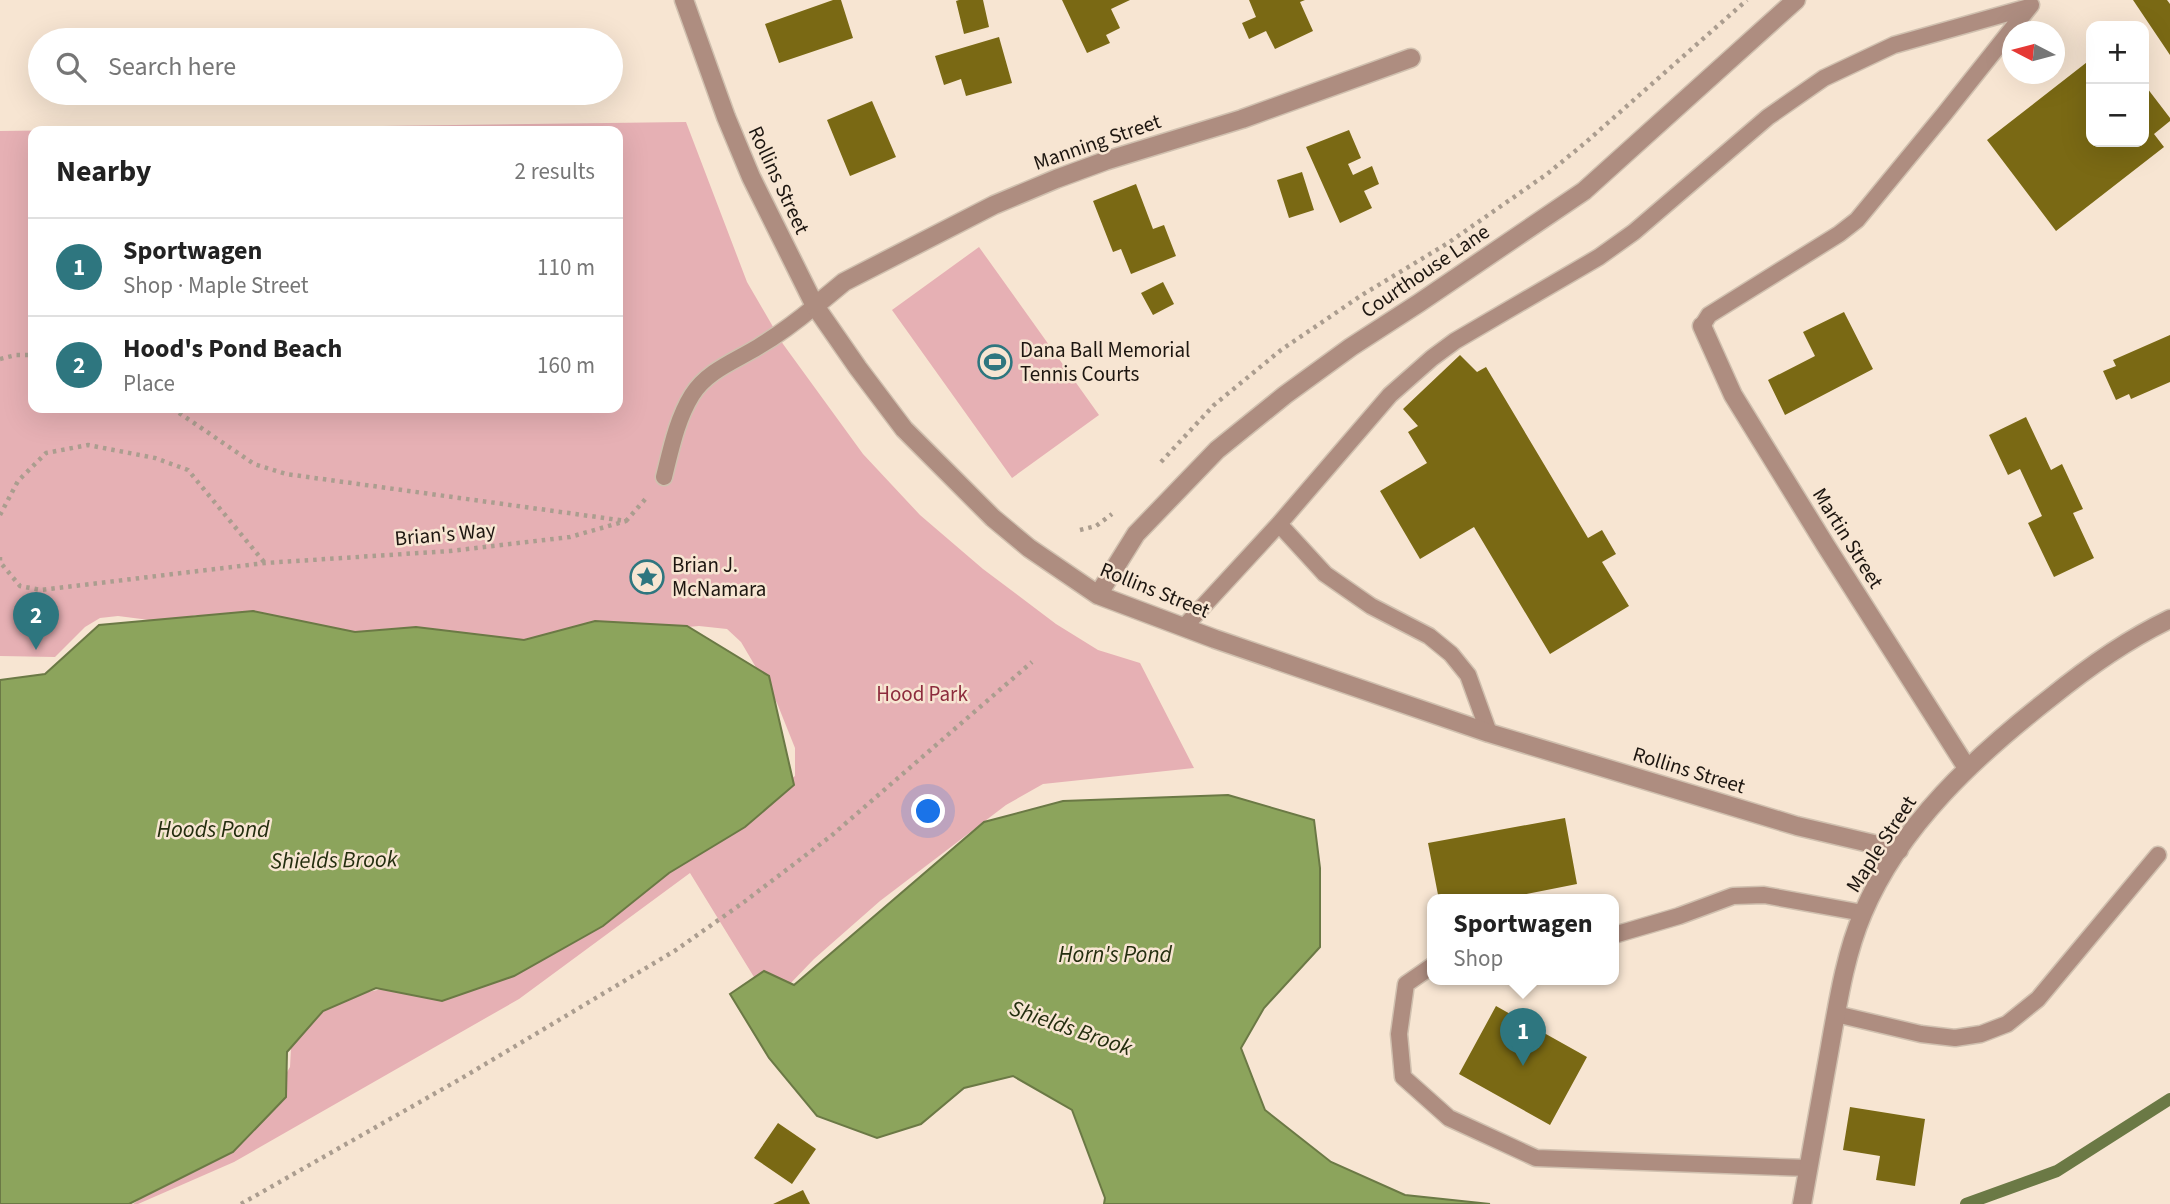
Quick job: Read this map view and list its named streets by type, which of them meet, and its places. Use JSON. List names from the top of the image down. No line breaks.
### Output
{"streets":{"street":["Manning Street","Rollins Street","Courthouse Lane","Martin Street","Maple Street"],"path":["Brian's Way"]},"crossings":[["Manning Street","Rollins Street"],["Rollins Street","Courthouse Lane"],["Rollins Street","Maple Street"],["Martin Street","Maple Street"]],"water":["Hoods Pond","Shields Brook","Horn's Pond"],"parks":["Hood Park"],"places":{"sports":["Dana Ball Memorial Tennis Courts"],"place":["Brian J. McNamara"]},"north":"left","page":{"map_buttons":["+","−"],"search":"Search here","heading":["Nearby","2 results"],"list":[{"mark":"1","name":"Sportwagen","note":"Shop · Maple Street","value":"110 m"},{"mark":"2","name":"Hood's Pond Beach","note":"Place","value":"160 m"}],"pins":["2","1"],"popup":["Sportwagen","Shop"]}}
